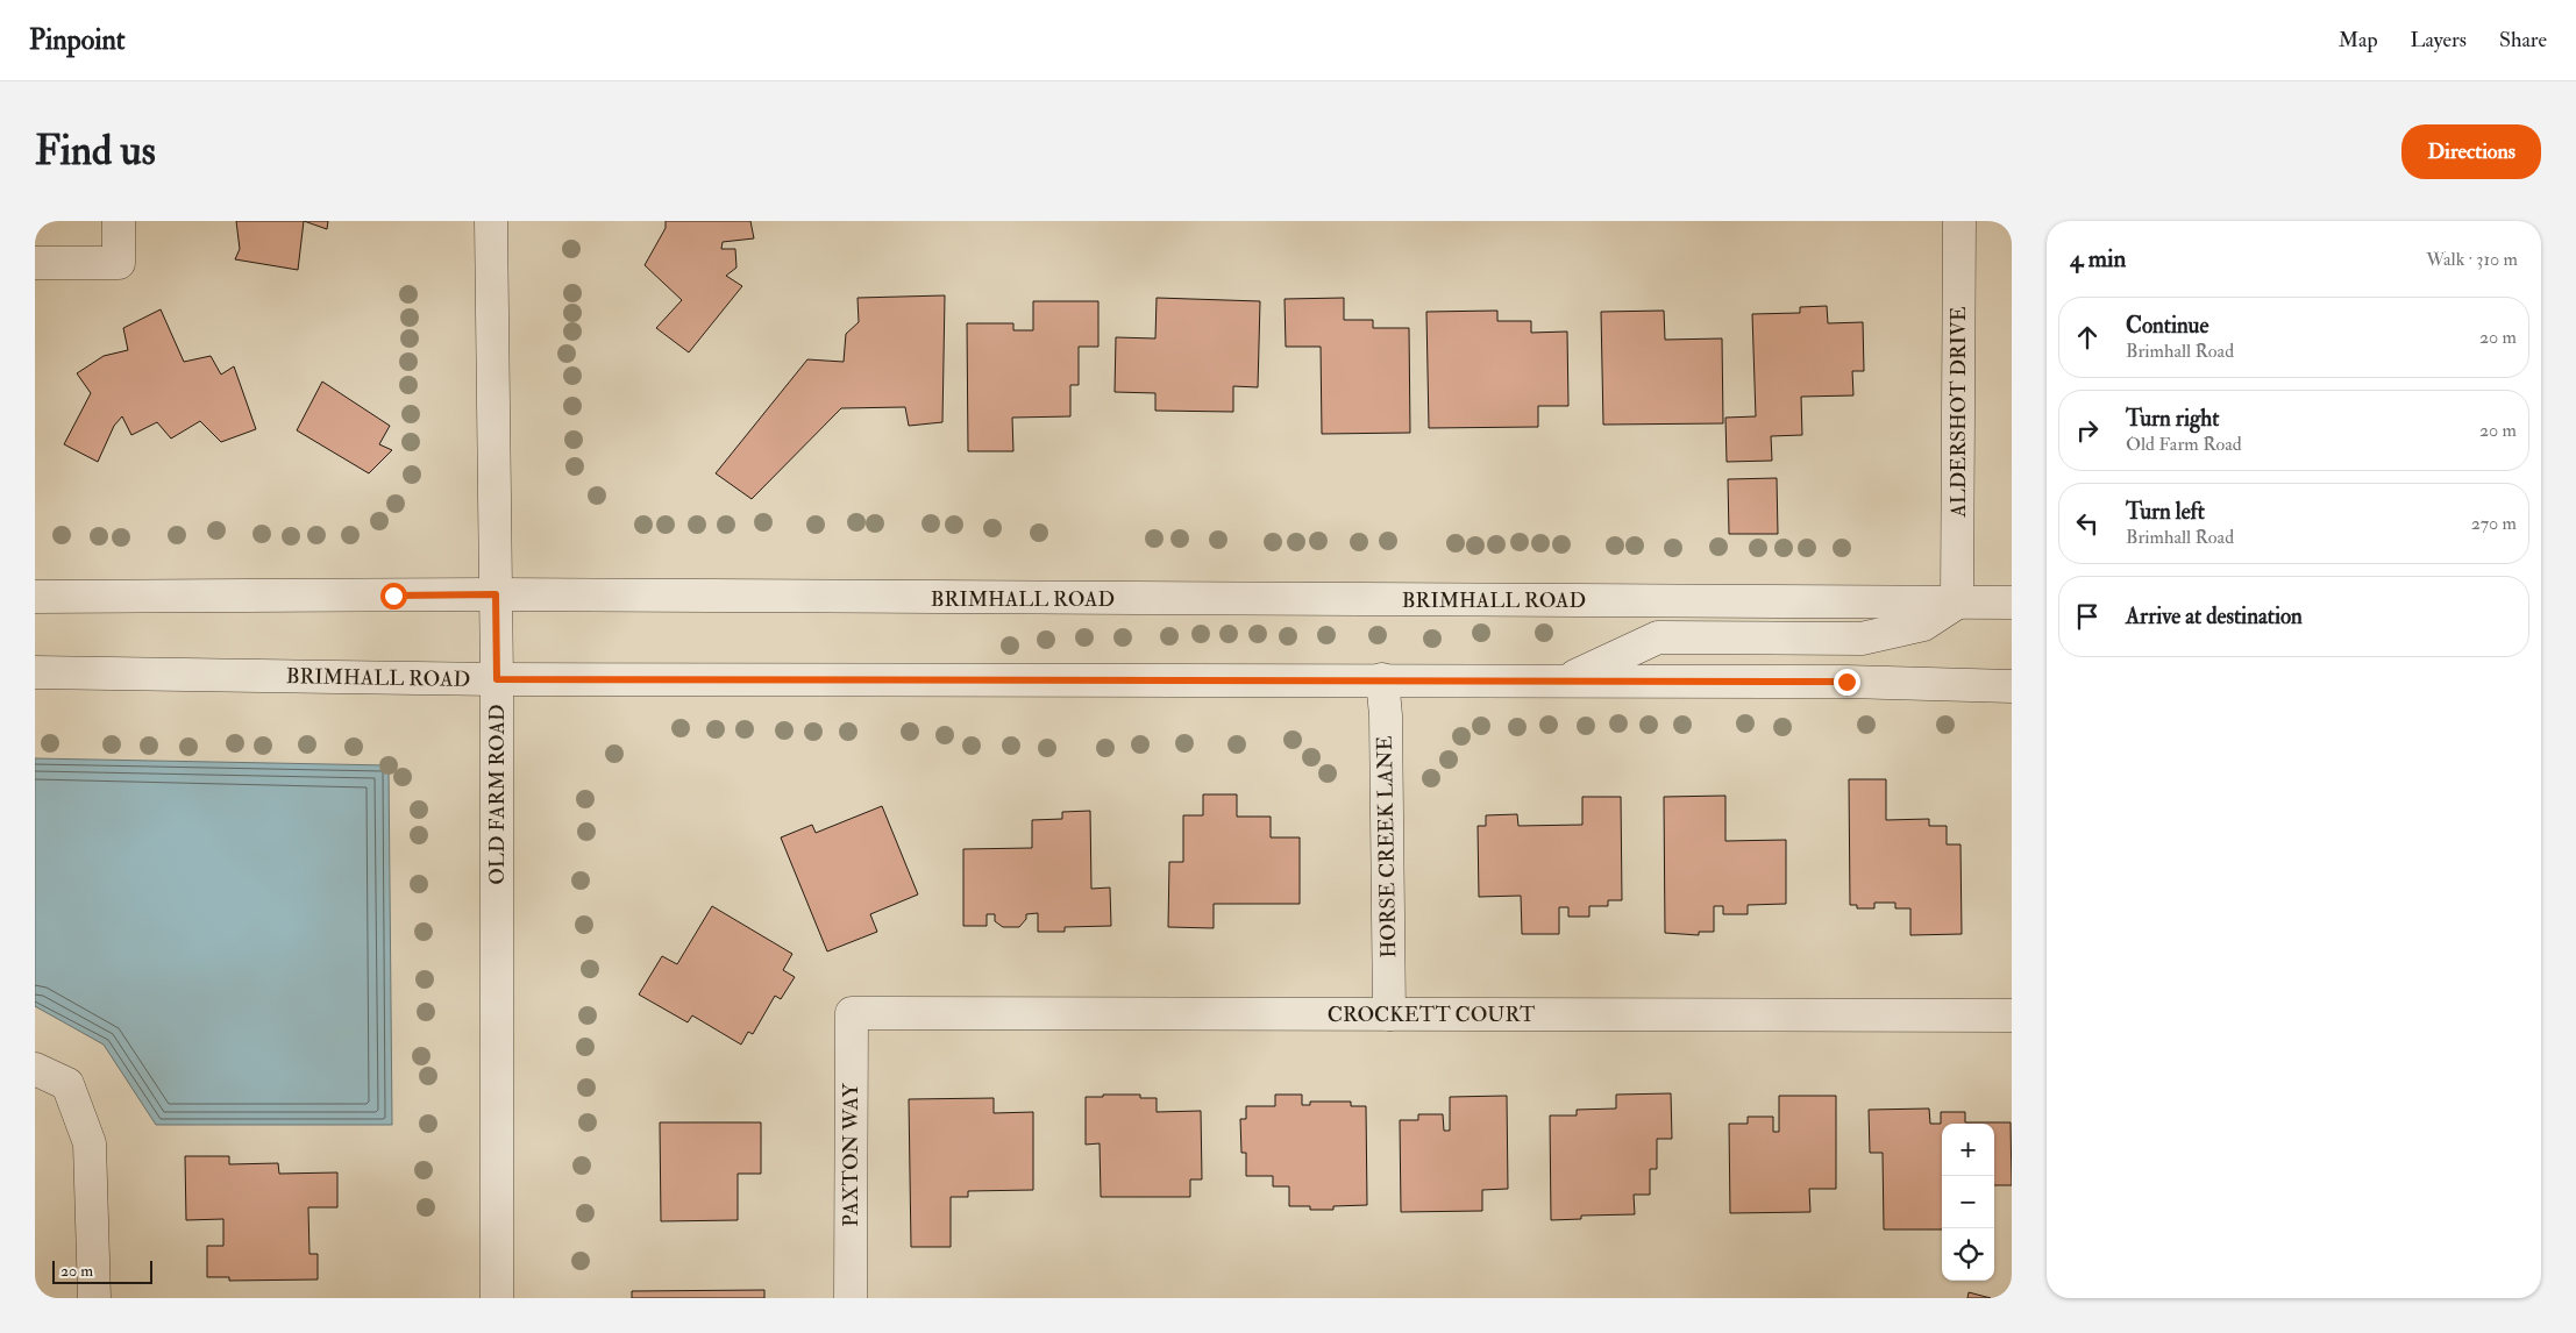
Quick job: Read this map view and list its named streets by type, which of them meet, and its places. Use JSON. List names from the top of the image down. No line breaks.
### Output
{"streets":{"street":["ALDERSHOT DRIVE","BRIMHALL ROAD","OLD FARM ROAD","HORSE CREEK LANE","CROCKETT COURT","PAXTON WAY"]},"crossings":[["ALDERSHOT DRIVE","BRIMHALL ROAD"],["BRIMHALL ROAD","OLD FARM ROAD"],["BRIMHALL ROAD","HORSE CREEK LANE"],["HORSE CREEK LANE","CROCKETT COURT"],["CROCKETT COURT","PAXTON WAY"]],"scale_bar":"20 m","page":{"header":"Pinpoint","nav":["Map","Layers","Share"],"buttons":"Directions","title":"Find us","heading":["4 min","Walk · 310 m"],"list":[["Continue","Brimhall Road","20 m"],["Turn right","Old Farm Road","20 m"],["Turn left","Brimhall Road","270 m"],"Arrive at destination"],"map_buttons":["+","−"],"scale":"20 m"}}
